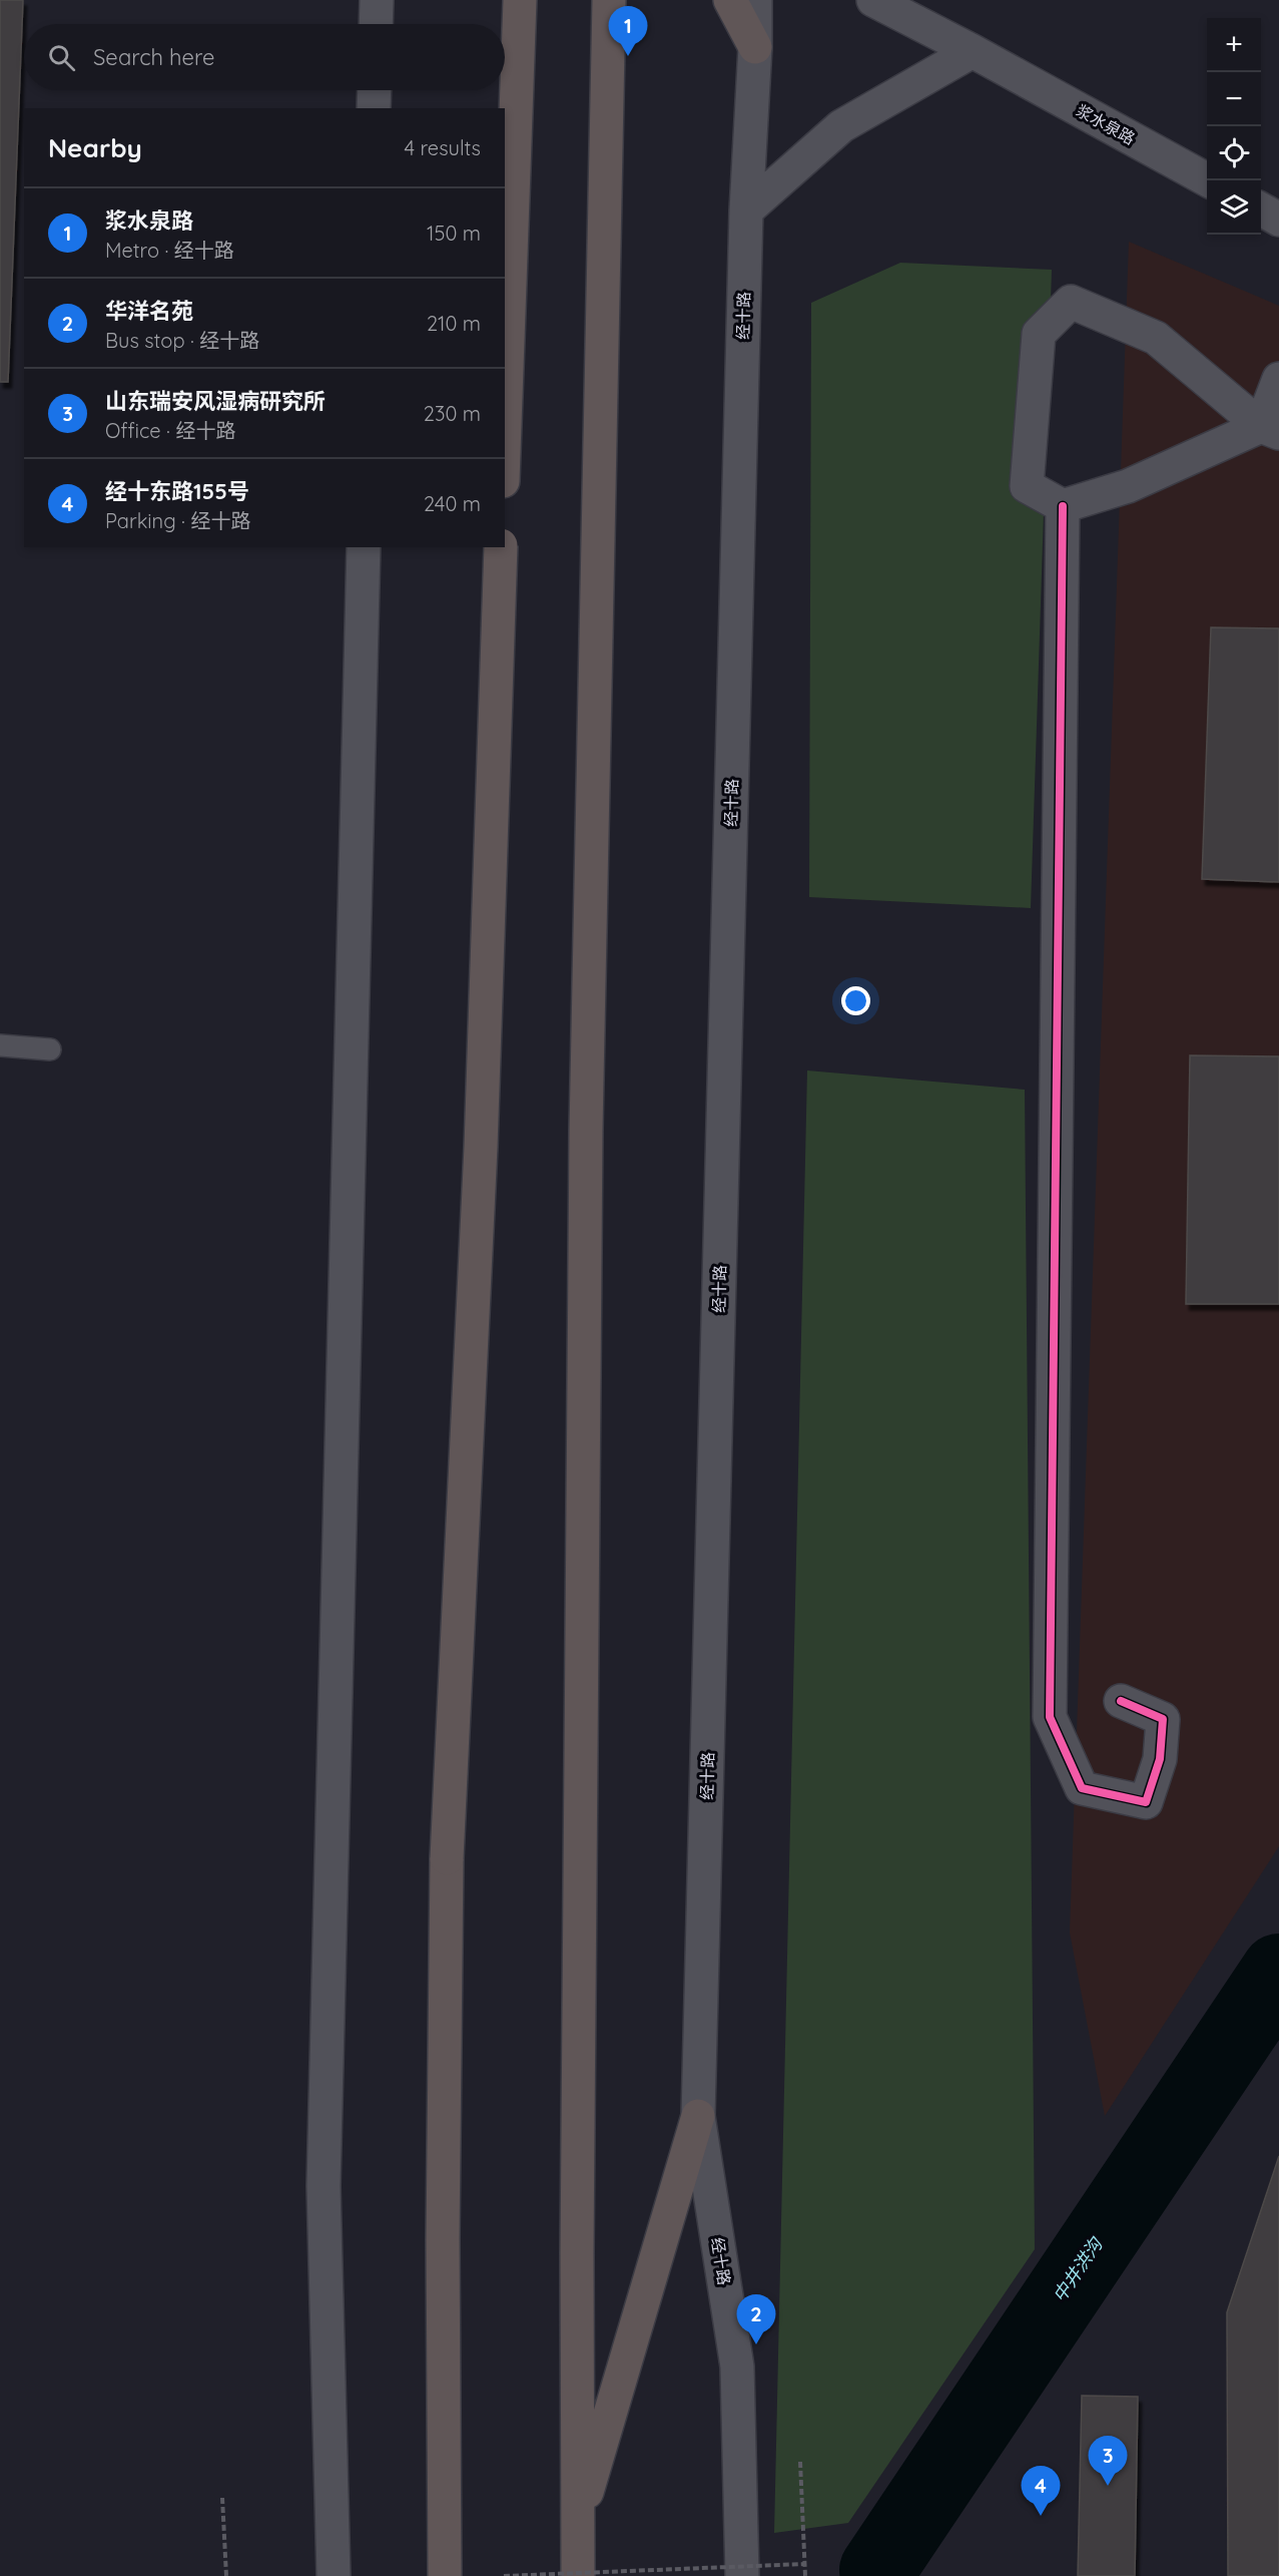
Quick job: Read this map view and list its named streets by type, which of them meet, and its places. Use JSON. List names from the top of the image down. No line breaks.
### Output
{"streets":{"main road":["浆水泉路","经十路"]},"water":["中井洪沟"],"page":{"pins":["1","2","3","4"],"map_buttons":["+","−"],"search":"Search here","heading":["Nearby","4 results"],"list":[{"mark":"1","name":"浆水泉路","note":"Metro · 经十路","value":"150 m"},{"mark":"2","name":"华洋名苑","note":"Bus stop · 经十路","value":"210 m"},{"mark":"3","name":"山东瑞安风湿病研究所","note":"Office · 经十路","value":"230 m"},{"mark":"4","name":"经十东路155号","note":"Parking · 经十路","value":"240 m"}]}}
